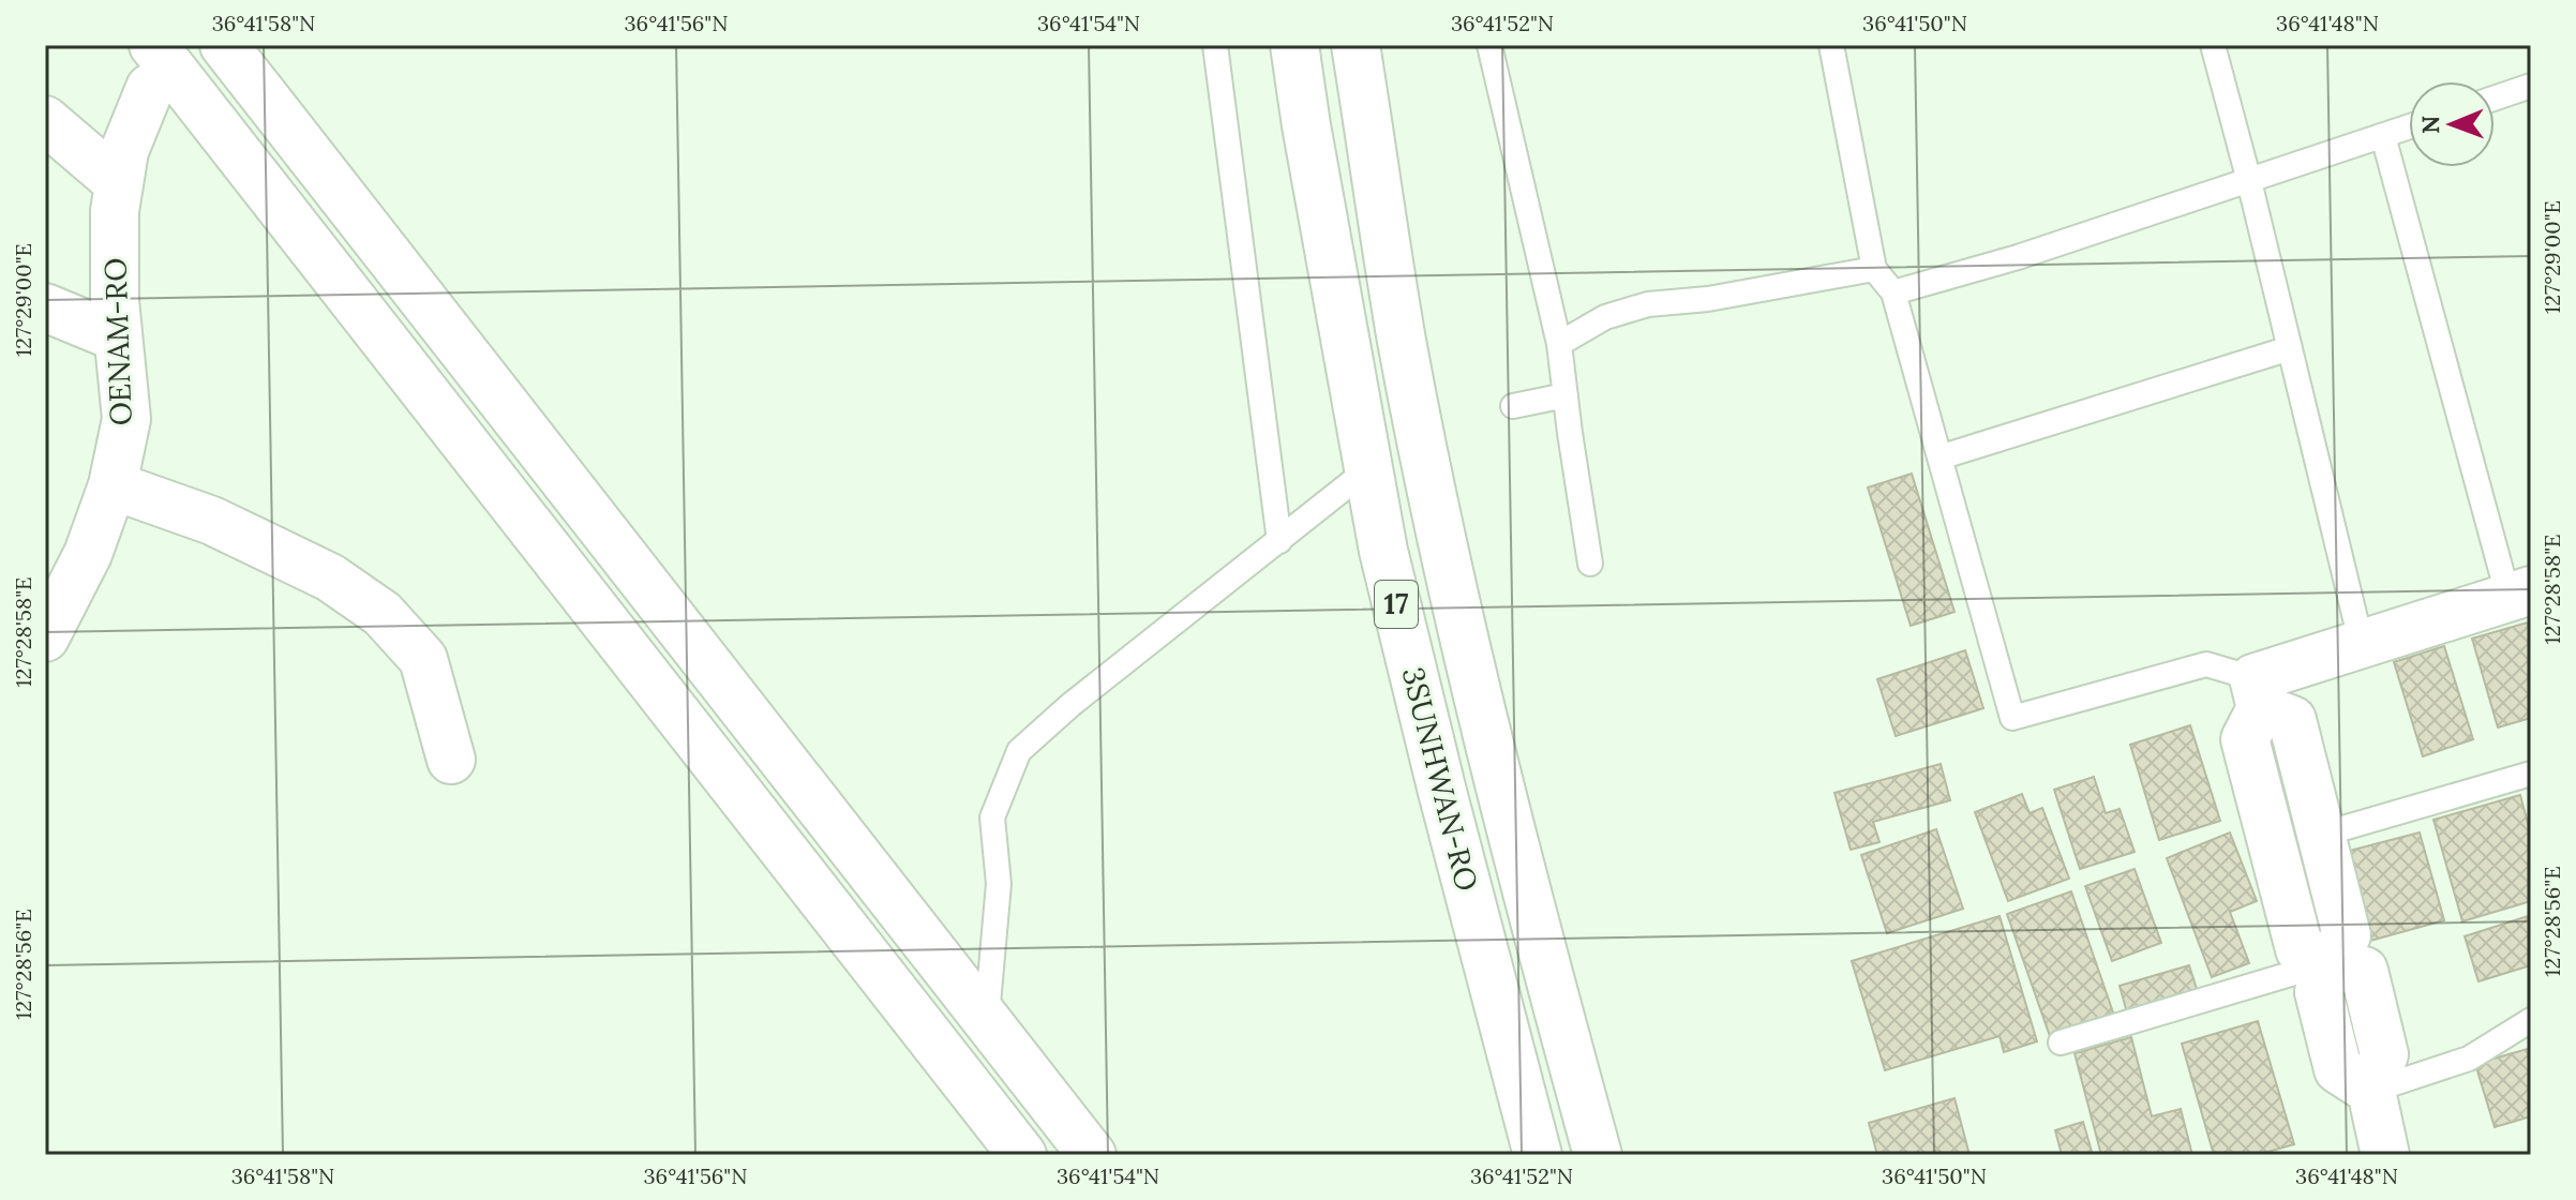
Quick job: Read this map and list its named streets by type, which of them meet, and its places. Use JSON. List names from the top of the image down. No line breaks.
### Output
{"streets":{"main road":["OENAM-RO","17","3SUNHWAN-RO"]},"north":"left","coordinates":["36°41'58\"N","36°41'56\"N","36°41'54\"N","36°41'52\"N","36°41'50\"N","36°41'48\"N","127°29'00\"E","127°28'58\"E","127°28'56\"E"]}
